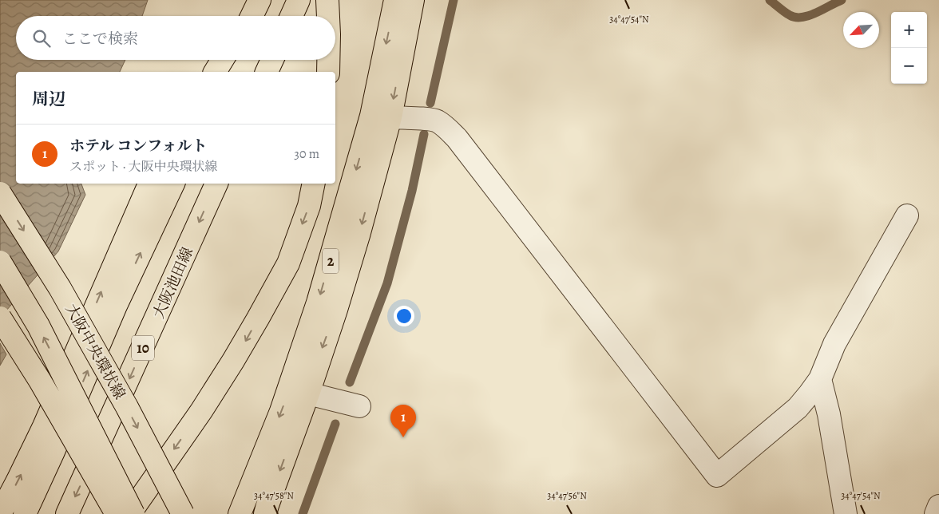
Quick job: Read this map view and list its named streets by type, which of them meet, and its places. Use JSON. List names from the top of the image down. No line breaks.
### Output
{"streets":{"main road":["2","大阪池田線","10","大阪中央環状線"]},"north":"bottom left","page":{"map_buttons":["+","−"],"search":"ここで検索","heading":"周辺","list":[{"mark":"1","name":"ホテル コンフォルト","note":"スポット · 大阪中央環状線","value":"30 m"}],"pins":"1"},"coordinates":["34°47'54\"N","34°47'58\"N","34°47'56\"N"]}
